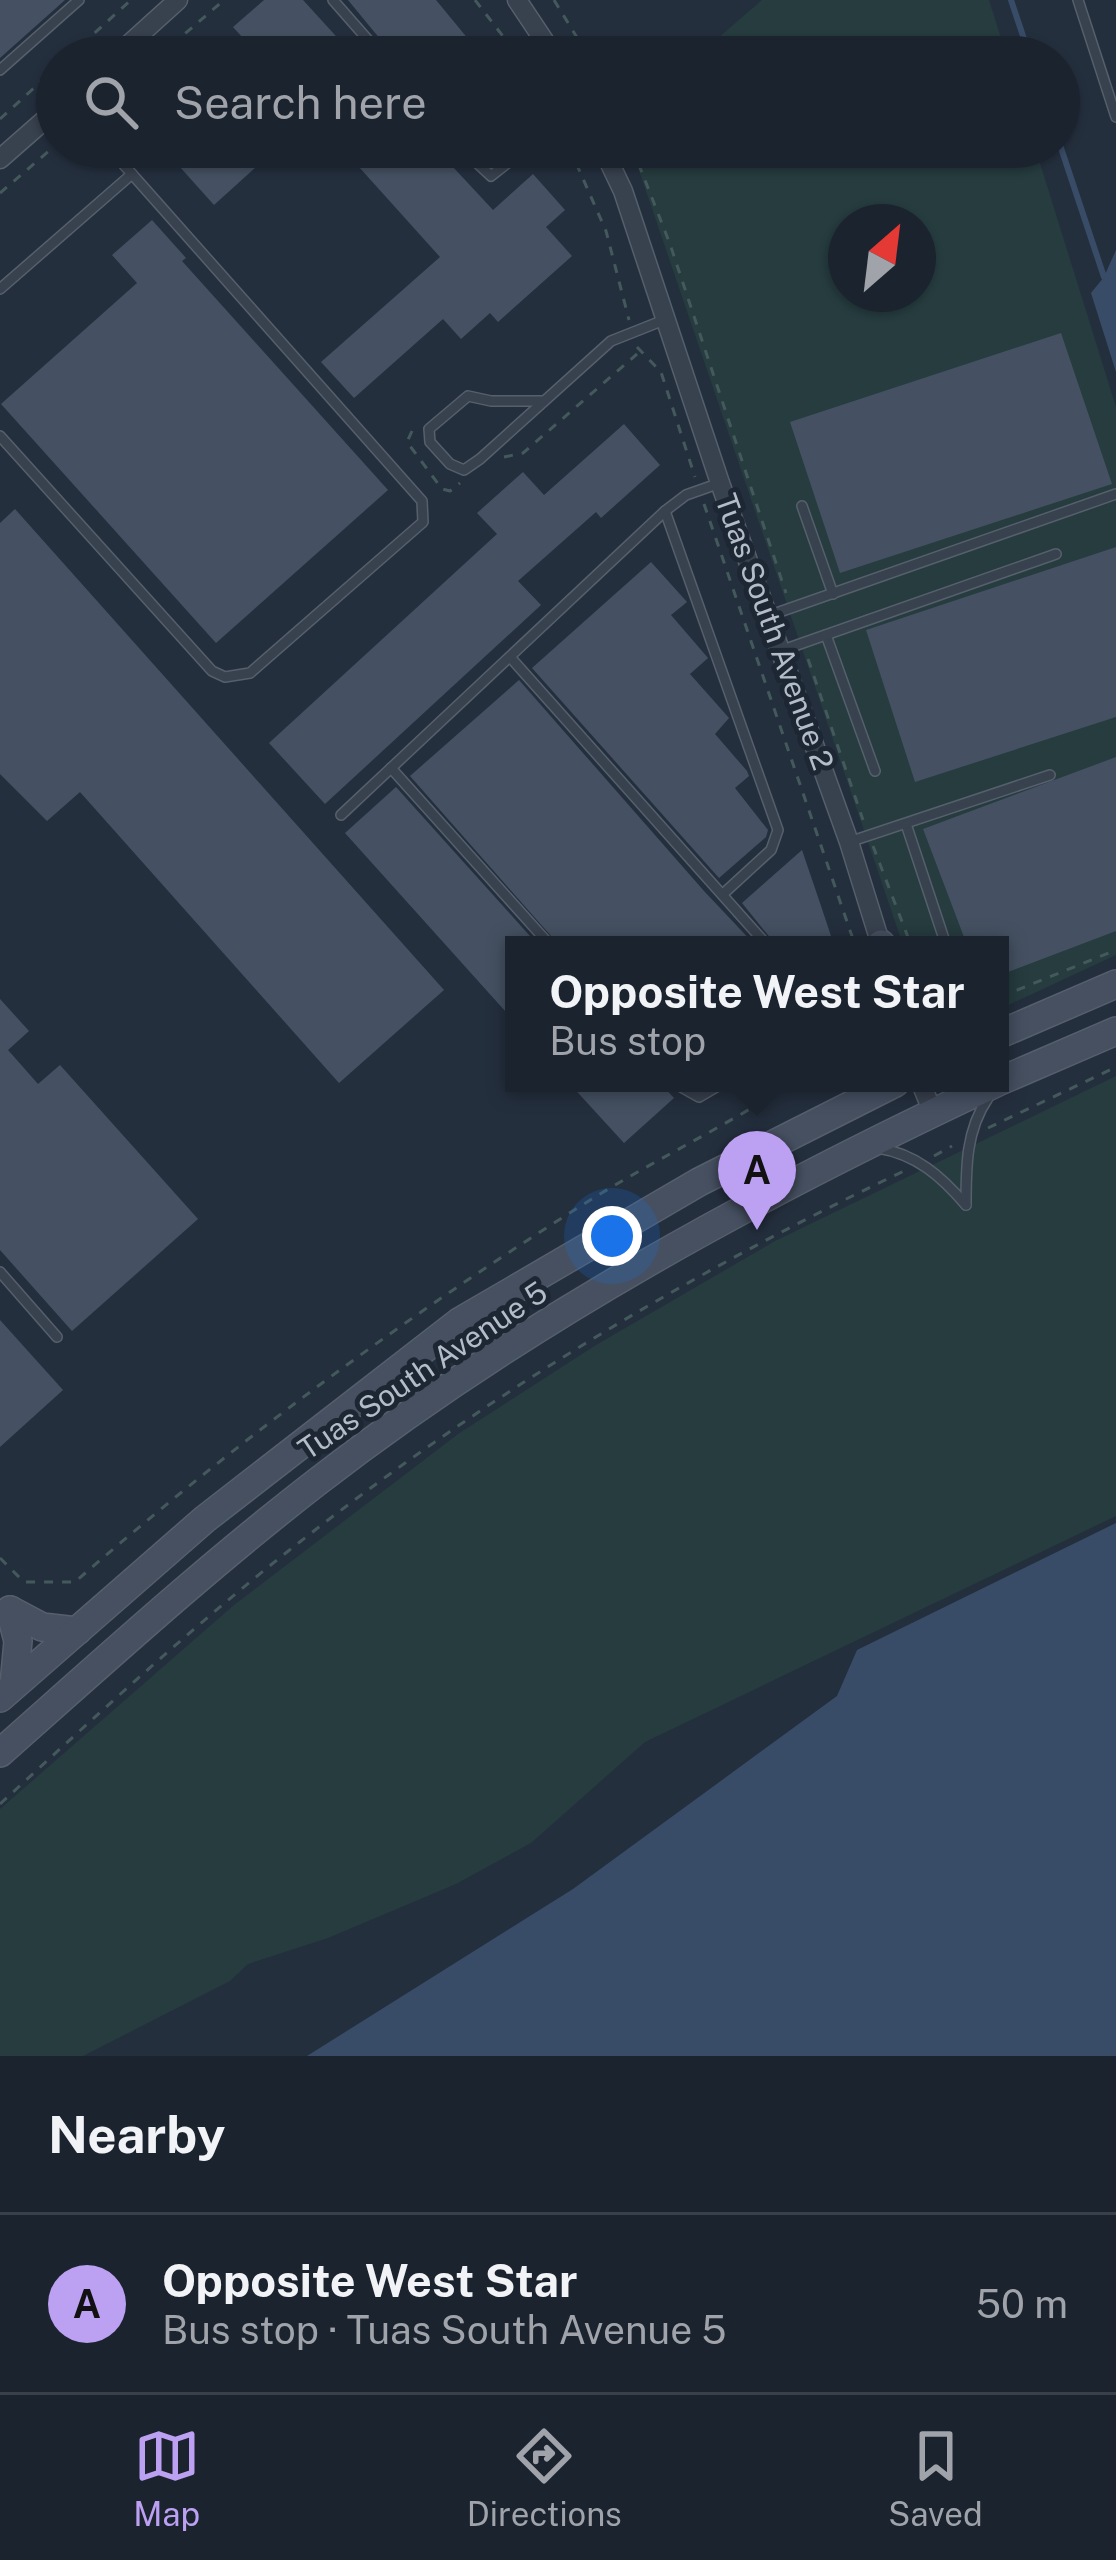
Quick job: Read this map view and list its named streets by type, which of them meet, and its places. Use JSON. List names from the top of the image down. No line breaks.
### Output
{"streets":{"street":["Tuas South Avenue 2","Tuas South Avenue 5"]},"north":"top right","page":{"search":"Search here","popup":["Opposite West Star","Bus stop"],"pins":"A","heading":"Nearby","list":[{"mark":"A","name":"Opposite West Star","note":"Bus stop · Tuas South Avenue 5","value":"50 m"}],"nav":["Map","Directions","Saved"]}}
